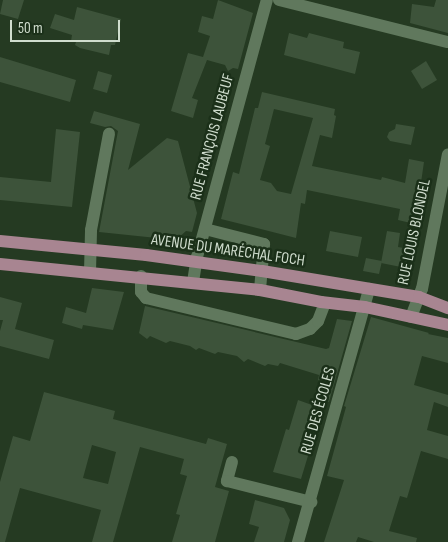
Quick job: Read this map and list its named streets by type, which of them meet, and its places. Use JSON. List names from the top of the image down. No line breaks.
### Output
{"streets":{"main road":["AVENUE DU MARÉCHAL FOCH"],"street":["RUE FRANÇOIS LAUBEUF","RUE LOUIS BLONDEL","RUE DES ÉCOLES"]},"crossings":[["RUE FRANÇOIS LAUBEUF","AVENUE DU MARÉCHAL FOCH"],["RUE LOUIS BLONDEL","AVENUE DU MARÉCHAL FOCH"],["AVENUE DU MARÉCHAL FOCH","RUE DES ÉCOLES"]],"scale_bar":"50 m"}
